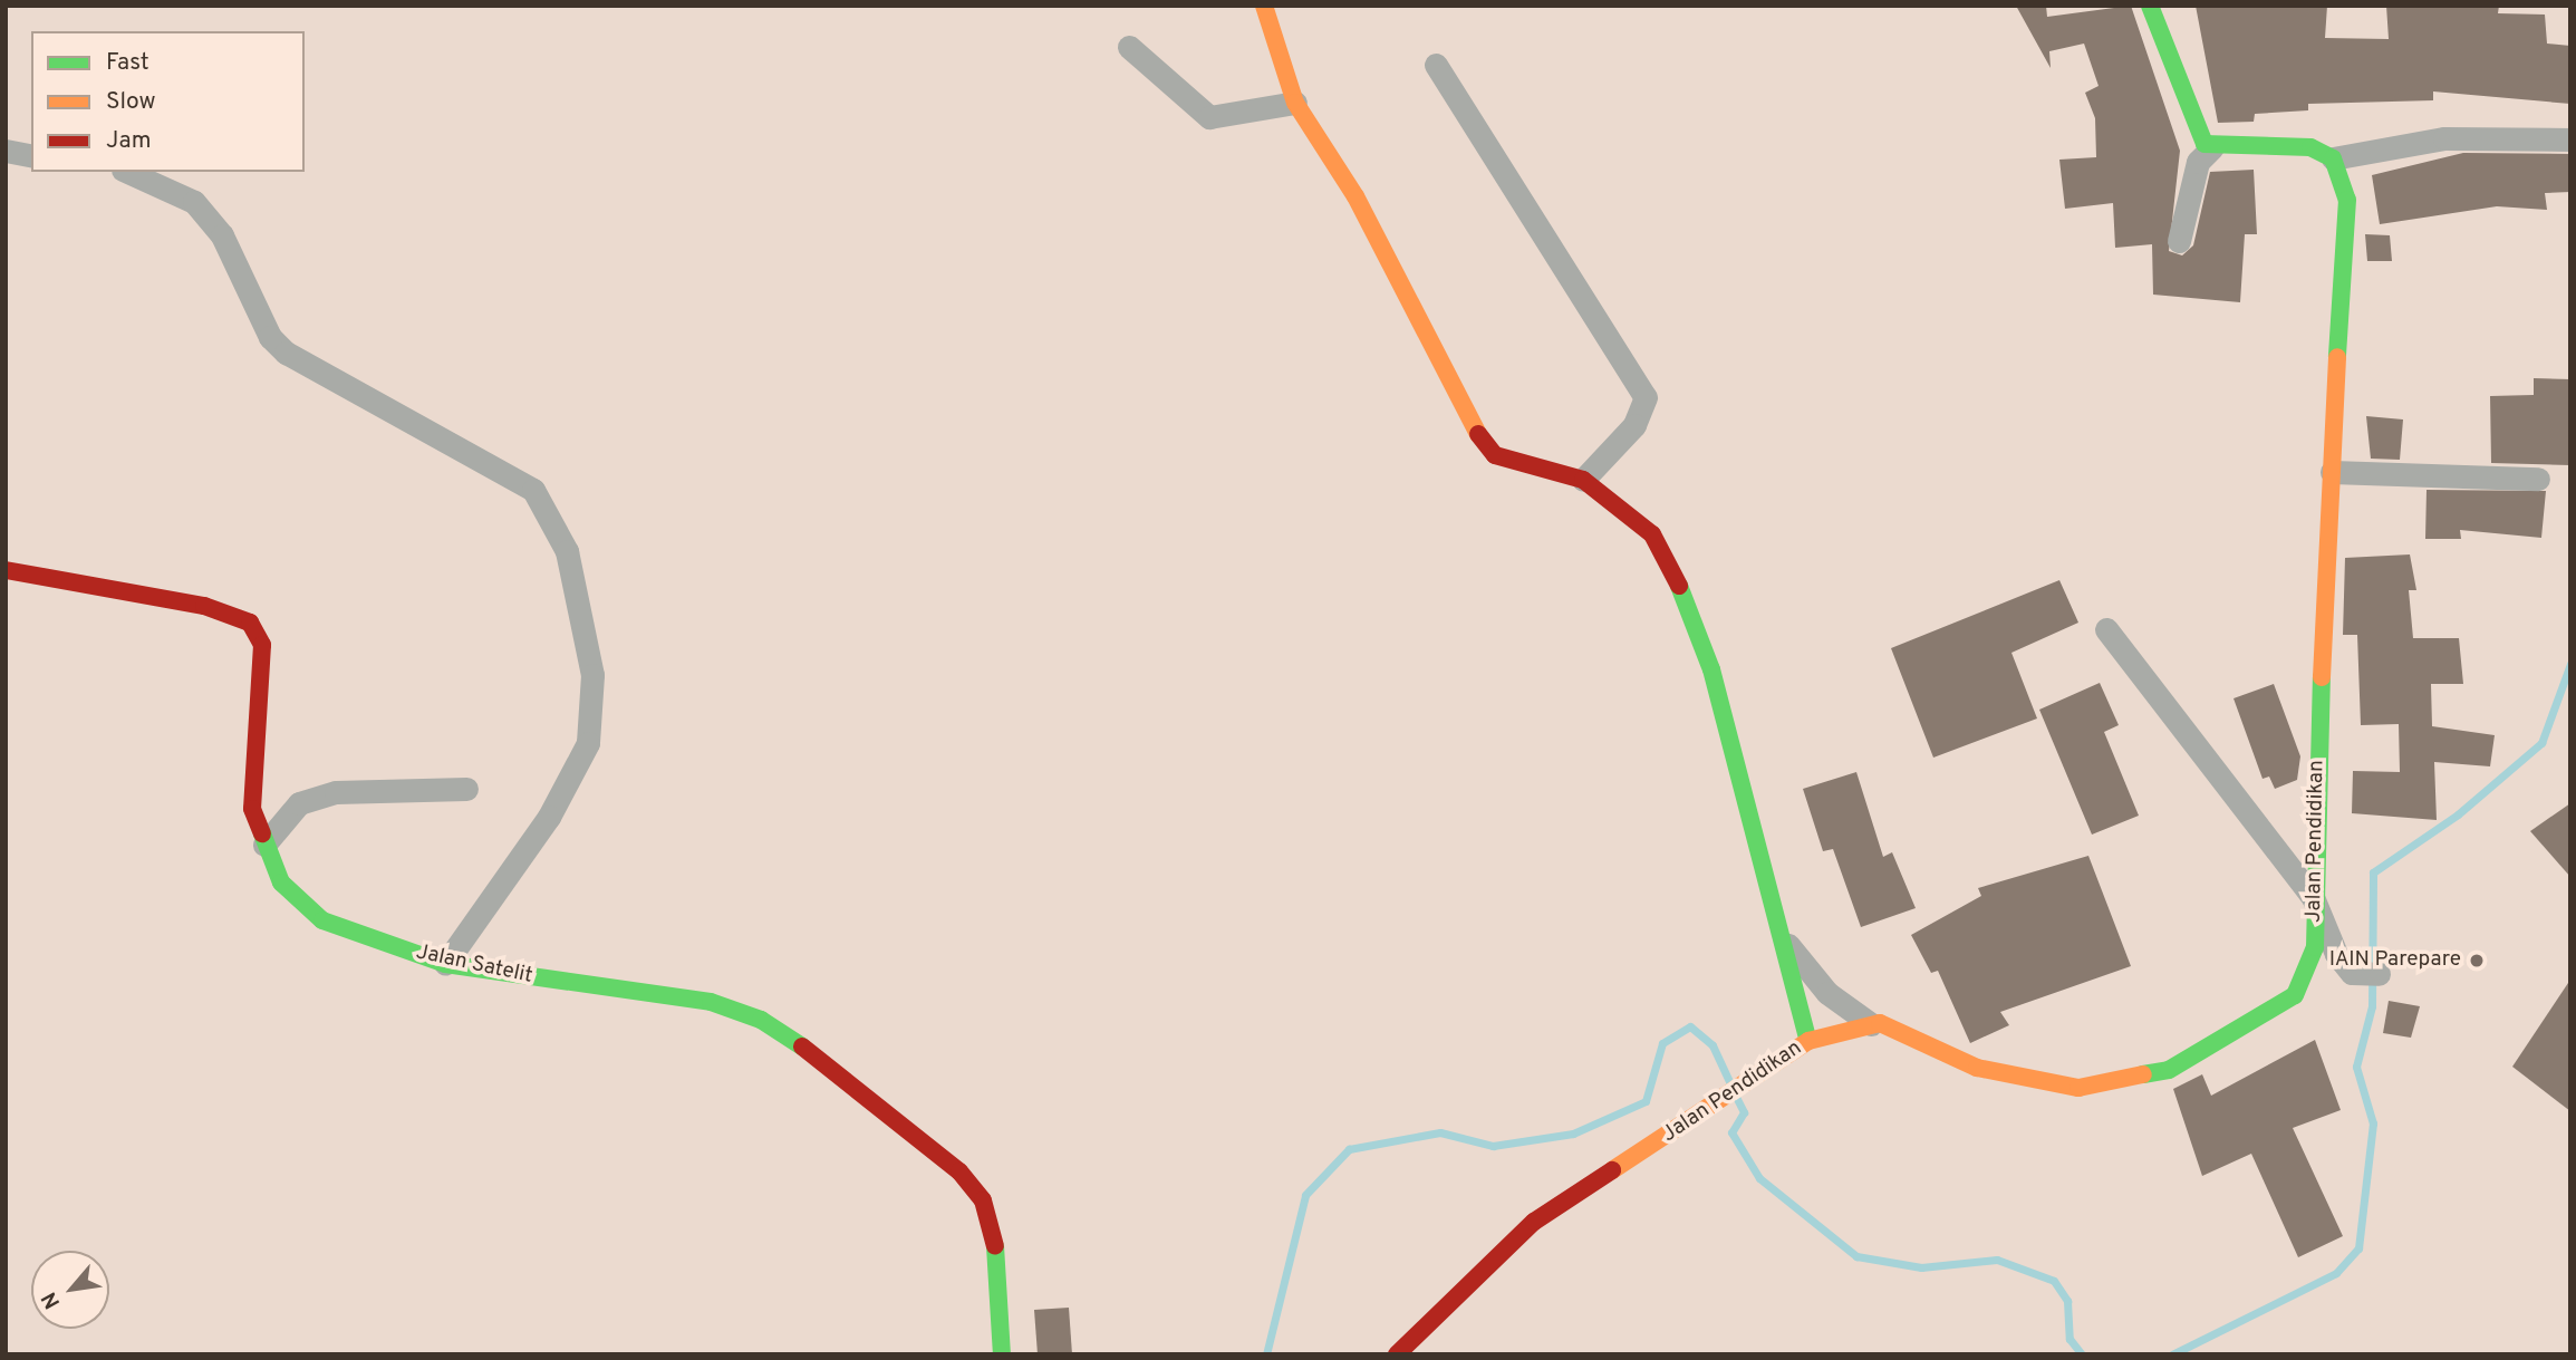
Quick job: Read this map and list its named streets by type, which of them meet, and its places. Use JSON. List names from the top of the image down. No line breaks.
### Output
{"streets":{"street":["Jalan Pendidikan","Jalan Satelit"]},"places":["IAIN Parepare"],"legend":["Fast","Slow","Jam"],"north":"bottom left"}
